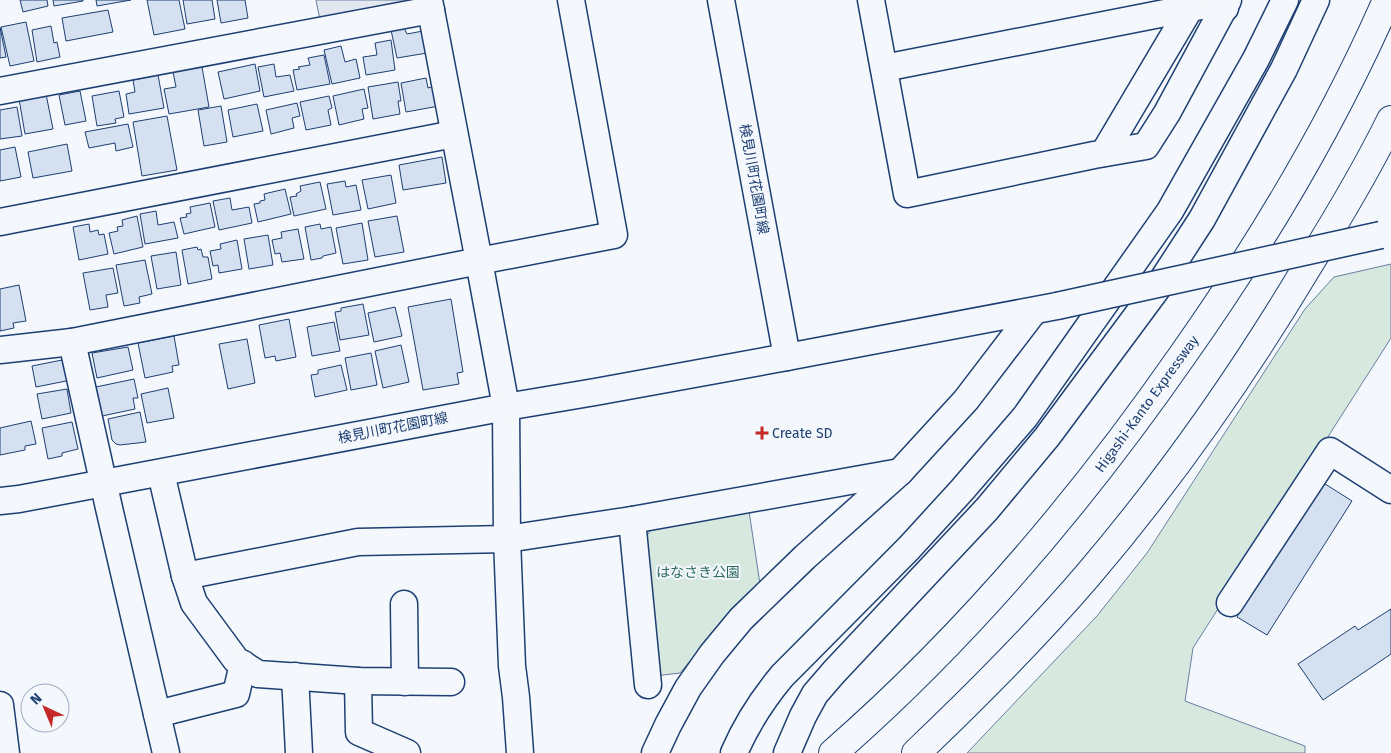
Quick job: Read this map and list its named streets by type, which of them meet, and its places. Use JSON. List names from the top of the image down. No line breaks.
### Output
{"streets":{"highway":["Higashi-Kanto Expressway"],"street":["検見川町花園町線"]},"parks":["はなさき公園"],"places":{"health":["Create SD"]},"north":"top left"}
